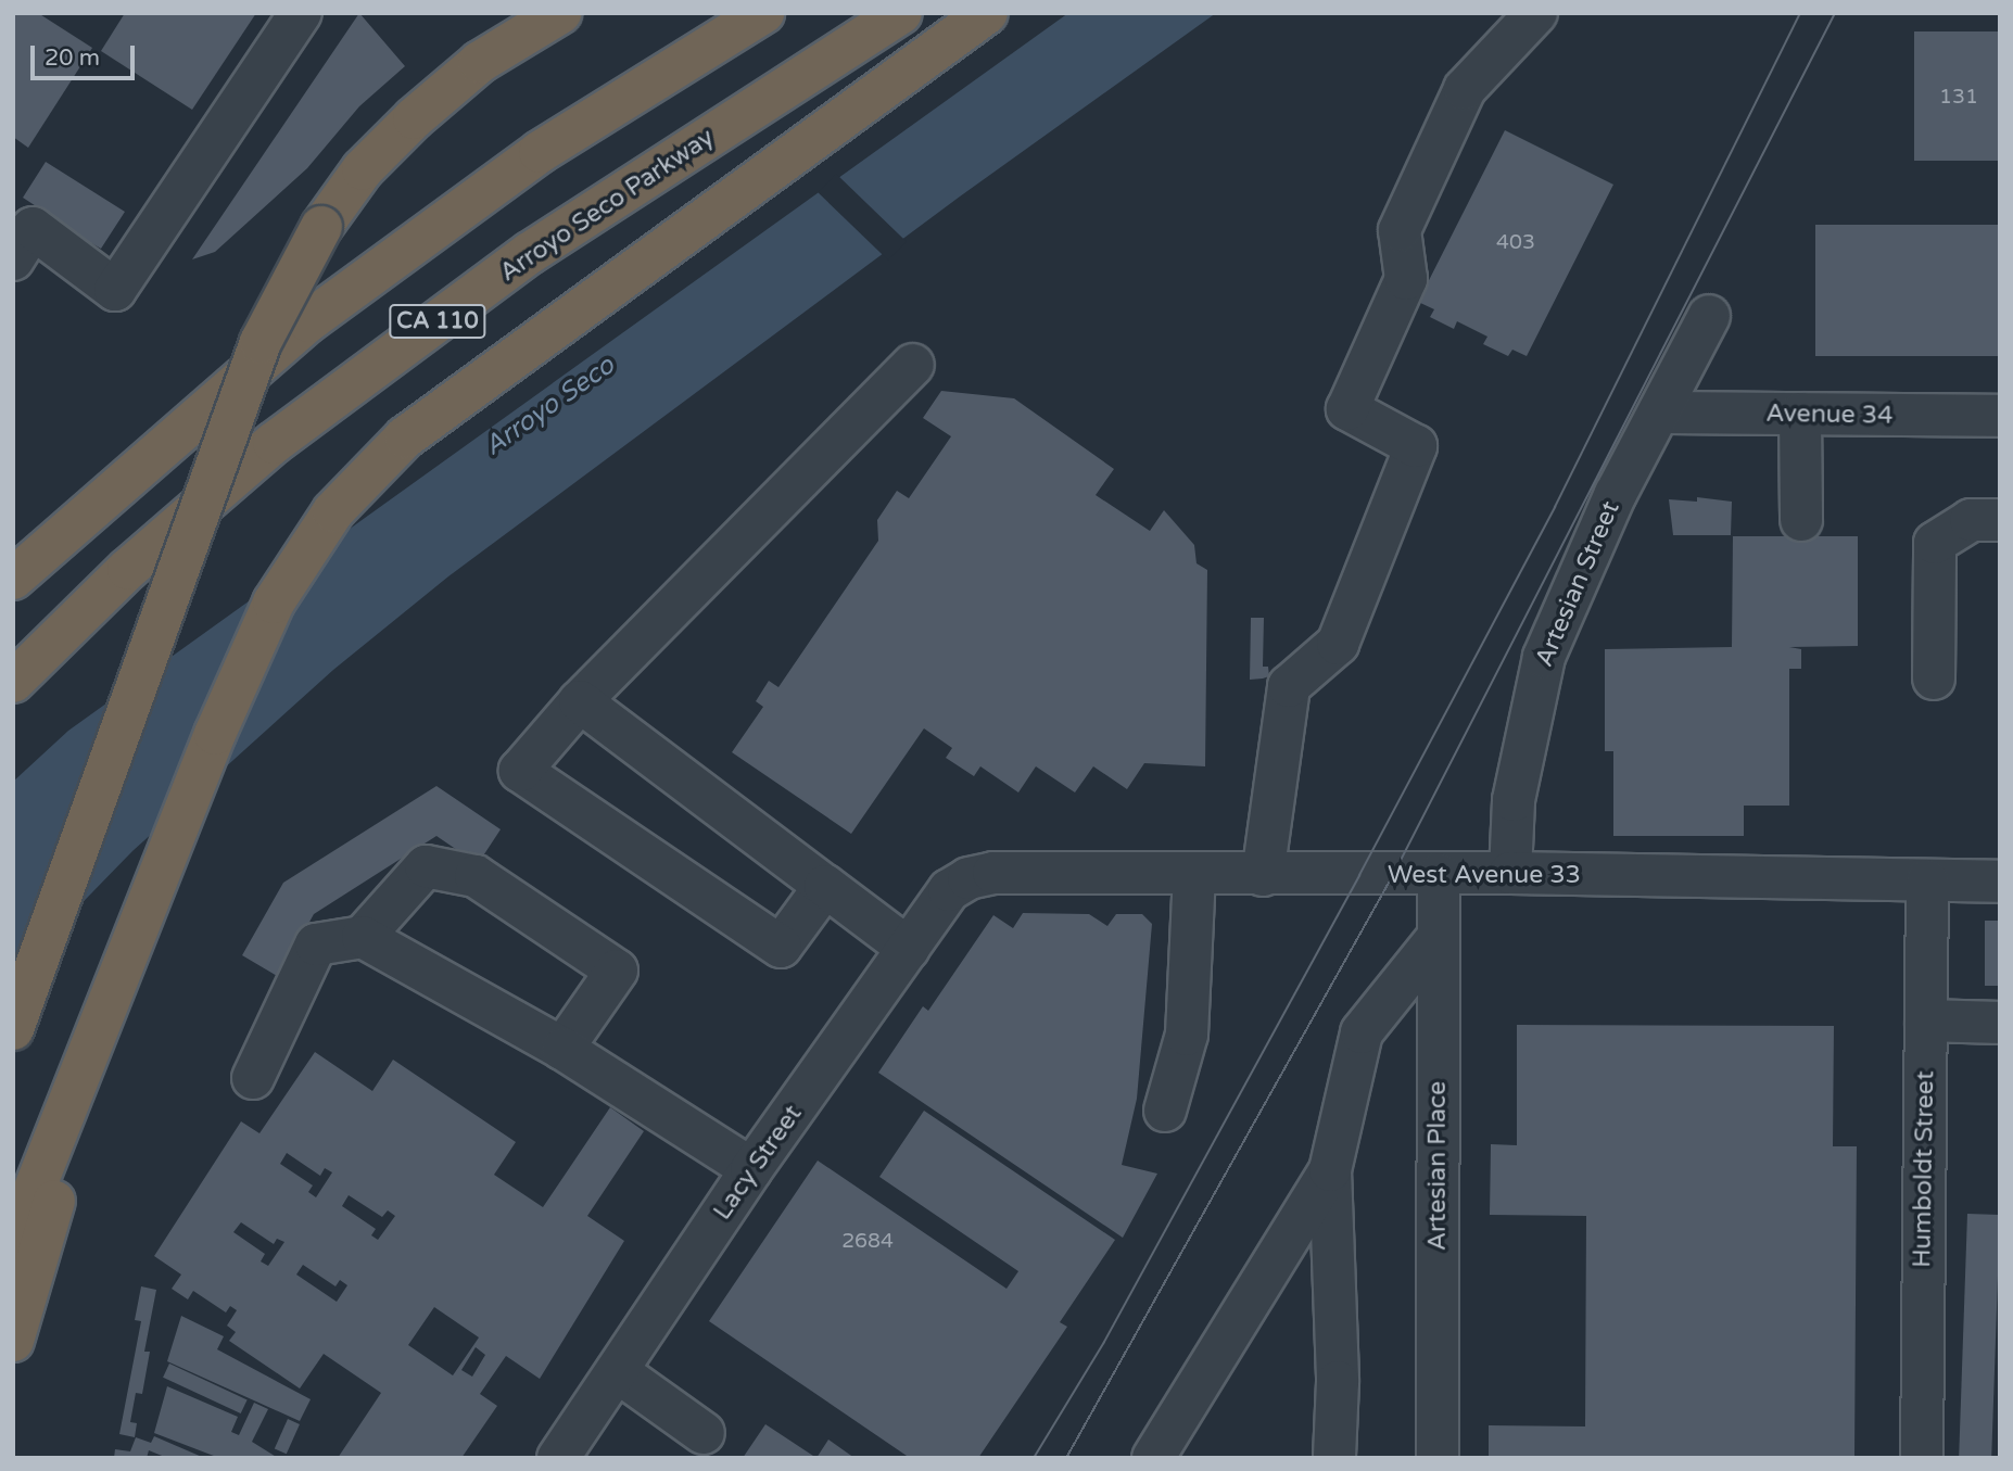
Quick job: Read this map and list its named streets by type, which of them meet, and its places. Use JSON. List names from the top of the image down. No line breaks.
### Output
{"streets":{"highway":["Arroyo Seco Parkway","CA 110"],"street":["Avenue 34","Artesian Street","West Avenue 33","Lacy Street","Artesian Place","Humboldt Street"]},"crossings":[["Avenue 34","Artesian Street"],["Artesian Street","West Avenue 33"],["West Avenue 33","Lacy Street"],["West Avenue 33","Artesian Place"],["West Avenue 33","Humboldt Street"]],"water":["Arroyo Seco"],"house_numbers":["131","403","2684"],"scale_bar":"20 m"}
